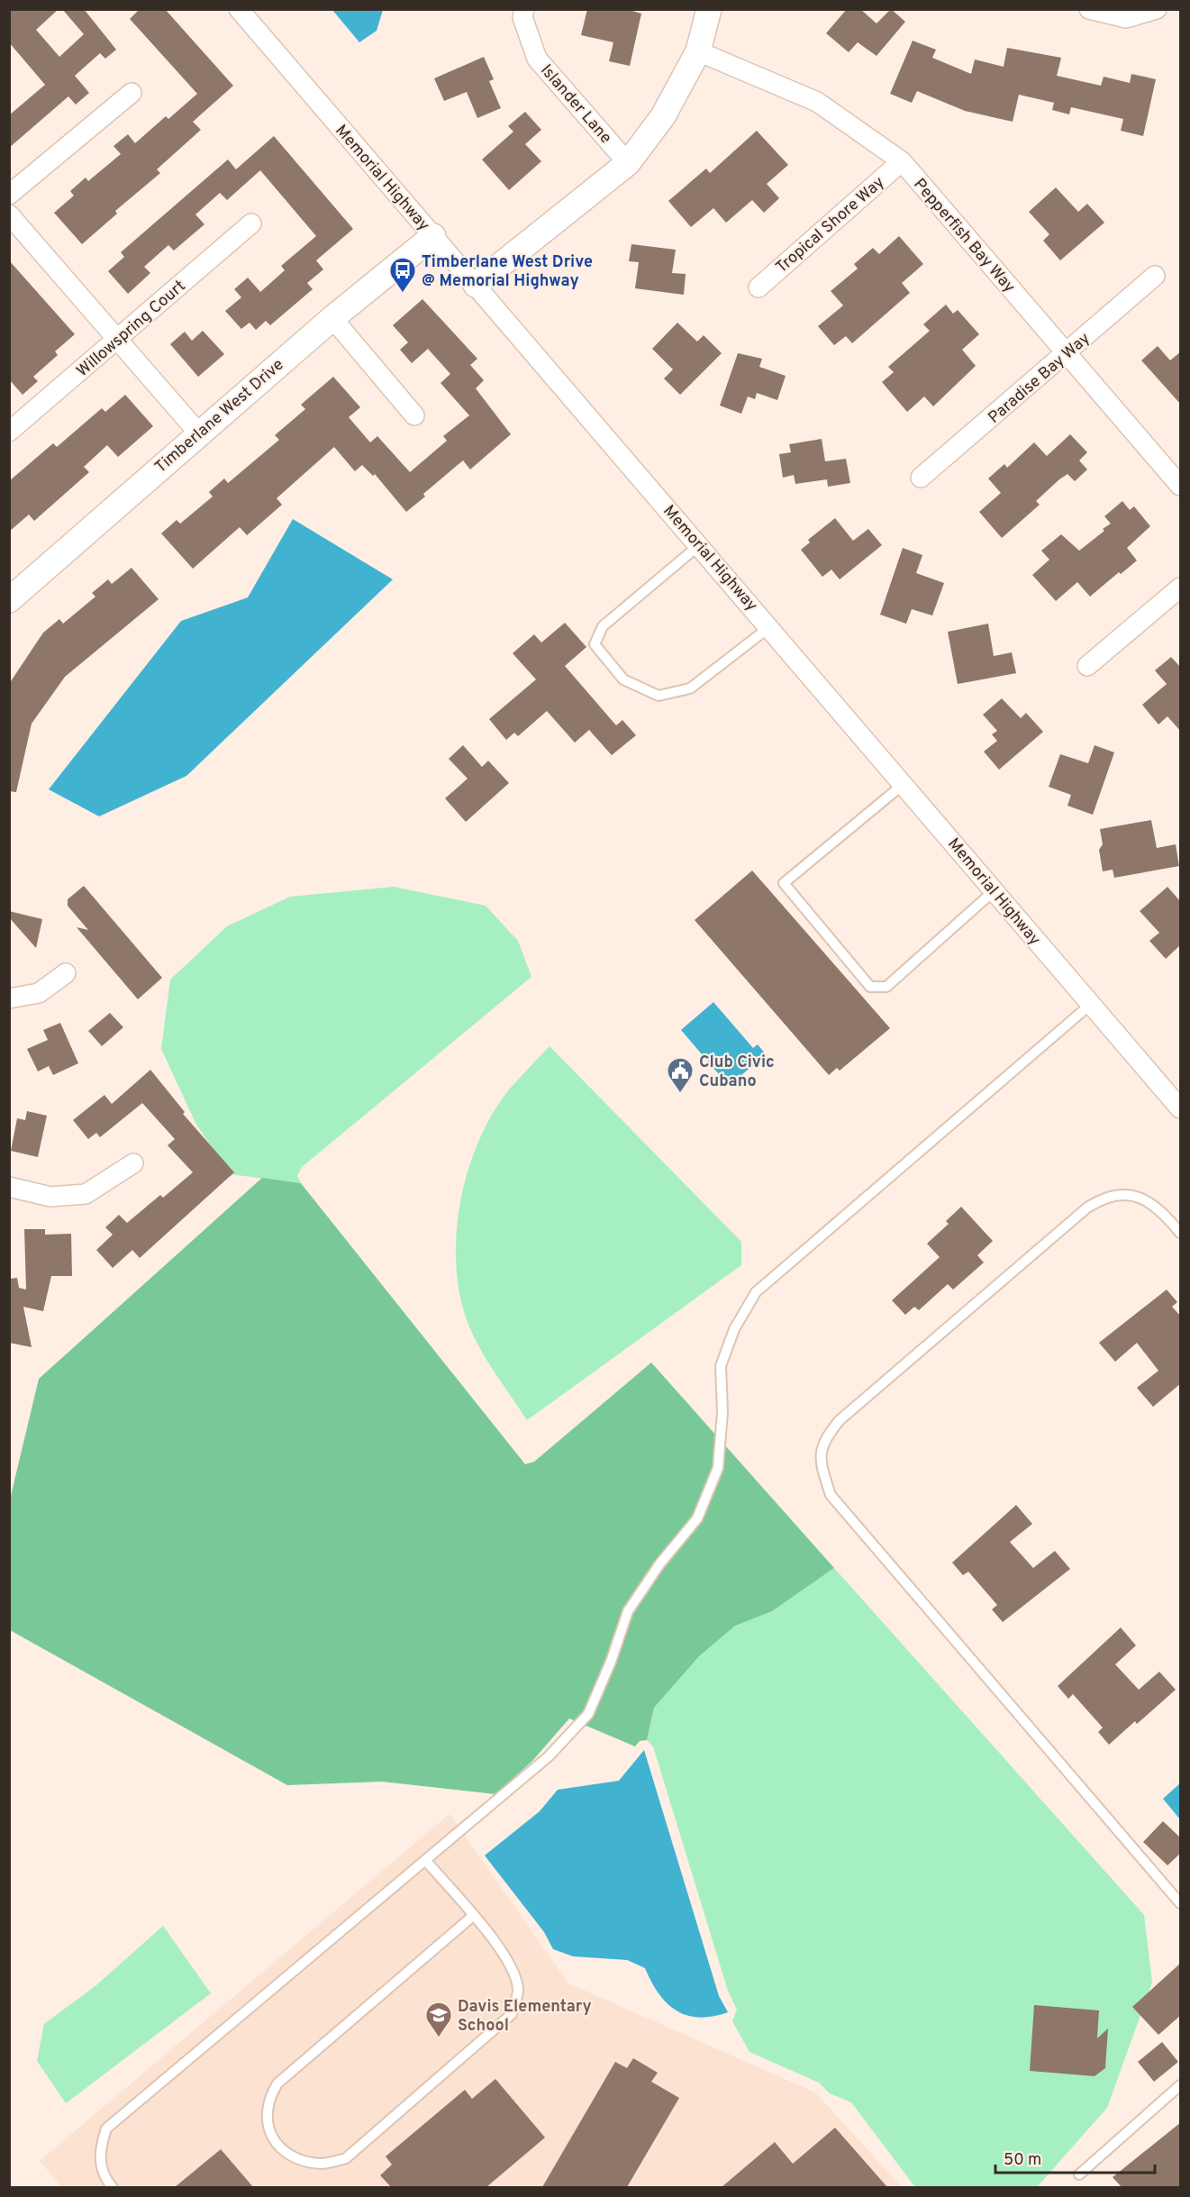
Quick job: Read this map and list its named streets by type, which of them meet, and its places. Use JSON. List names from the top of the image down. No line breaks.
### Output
{"streets":{"street":["Islander Lane","Memorial Highway","Tropical Shore Way","Pepperfish Bay Way","Willowspring Court","Paradise Bay Way","Timberlane West Drive"]},"crossings":[["Memorial Highway","Timberlane West Drive"],["Tropical Shore Way","Pepperfish Bay Way"],["Pepperfish Bay Way","Paradise Bay Way"]],"places":{"bus stop":["Timberlane West Drive @ Memorial Highway"],"public building":["Club Civic Cubano"],"school or university":["Davis Elementary School"]},"scale_bar":"50 m"}
